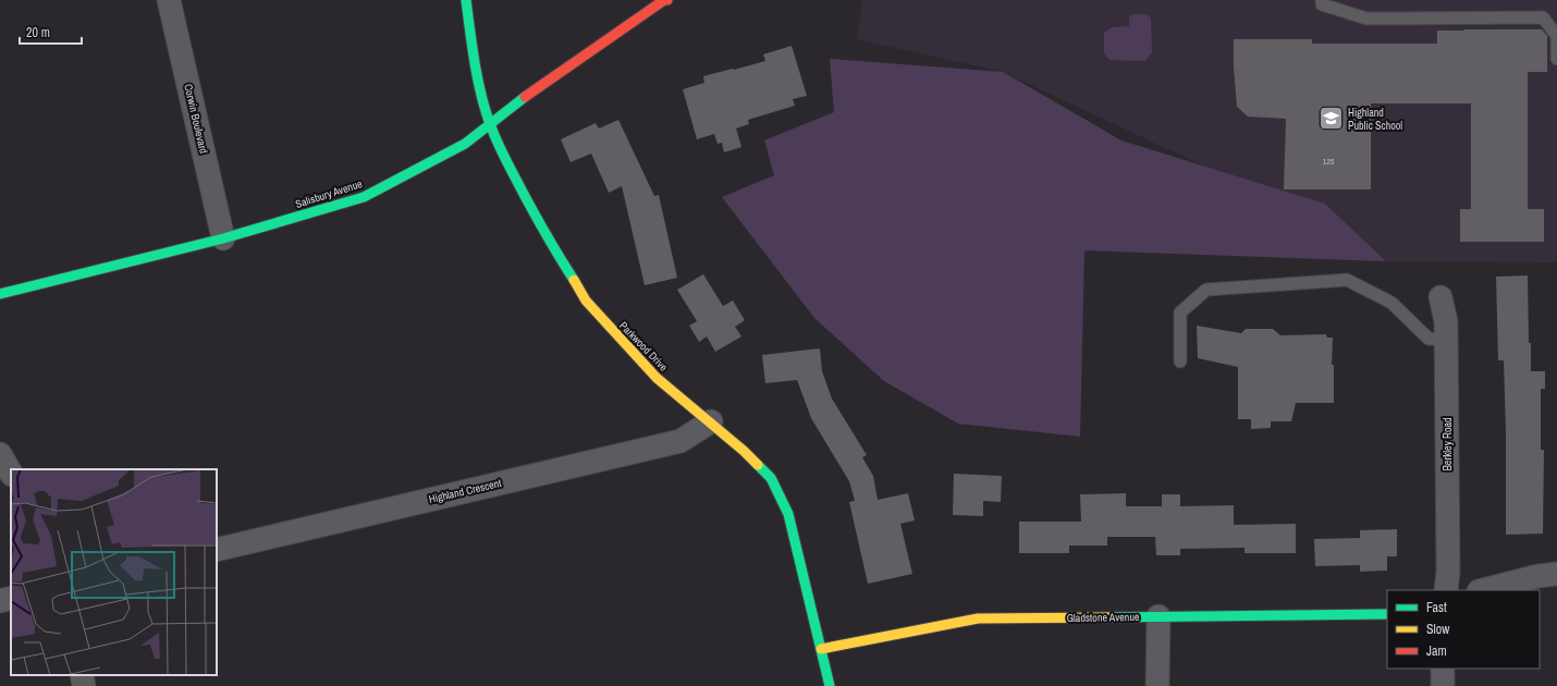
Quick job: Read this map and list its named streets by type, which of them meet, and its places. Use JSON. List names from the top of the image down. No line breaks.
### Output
{"streets":{"street":["Corwin Boulevard","Salisbury Avenue","Parkwood Drive","Berkley Road","Highland Crescent","Gladstone Avenue"]},"crossings":[["Corwin Boulevard","Salisbury Avenue"],["Salisbury Avenue","Parkwood Drive"],["Parkwood Drive","Highland Crescent"],["Parkwood Drive","Gladstone Avenue"]],"places":{"school or university":["Highland Public School"]},"house_numbers":["125"],"legend":["Fast","Slow","Jam"],"scale_bar":"20 m"}
